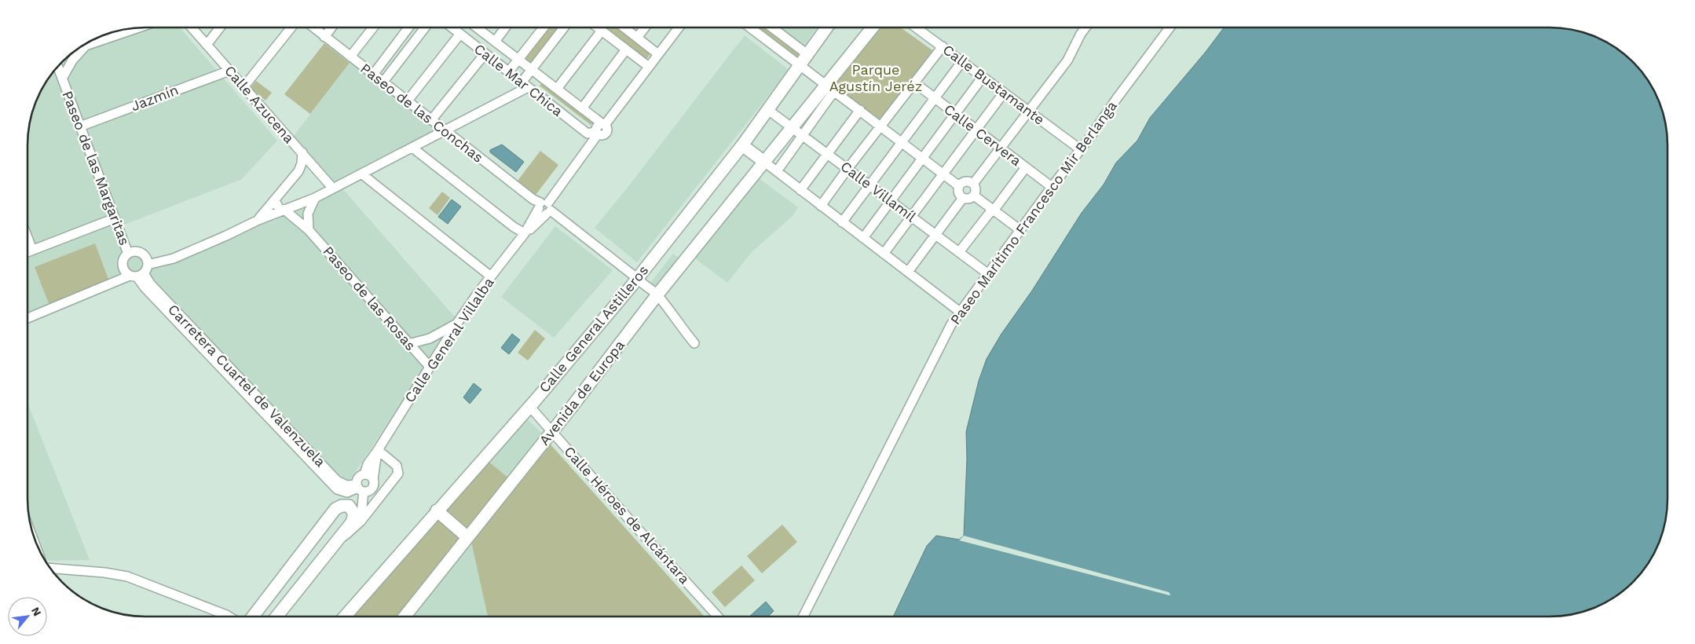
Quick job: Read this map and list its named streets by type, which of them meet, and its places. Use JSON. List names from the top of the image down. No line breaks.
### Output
{"streets":{"main road":["Calle General Astilleros","Avenida de Europa"],"street":["Calle Mar Chica","Calle Bustamante","Jazmín","Calle Azucena","Paseo de las Conchas","Calle Cervera","Paseo de las Margaritas","Calle Villamíl","Paseo Marítimo Francesco Mir Berlanga","Paseo de las Rosas","Calle General Villalba","Carretera Cuartel de Valenzuela","Calle Héroes de Alcántara"]},"crossings":[["Calle Mar Chica","Calle General Villalba"],["Calle Bustamante","Paseo Marítimo Francesco Mir Berlanga"],["Jazmín","Calle Azucena"],["Jazmín","Paseo de las Margaritas"],["Paseo de las Conchas","Calle General Astilleros"],["Paseo de las Conchas","Calle General Villalba"],["Paseo de las Conchas","Avenida de Europa"],["Calle Cervera","Paseo Marítimo Francesco Mir Berlanga"],["Paseo de las Margaritas","Carretera Cuartel de Valenzuela"],["Calle Villamíl","Paseo Marítimo Francesco Mir Berlanga"],["Calle Villamíl","Calle General Astilleros"],["Calle Villamíl","Avenida de Europa"],["Paseo de las Rosas","Calle General Villalba"],["Calle General Astilleros","Calle Héroes de Alcántara"],["Calle General Villalba","Carretera Cuartel de Valenzuela"],["Avenida de Europa","Calle Héroes de Alcántara"]],"parks":["Parque Agustín Jeréz"],"north":"top right"}
